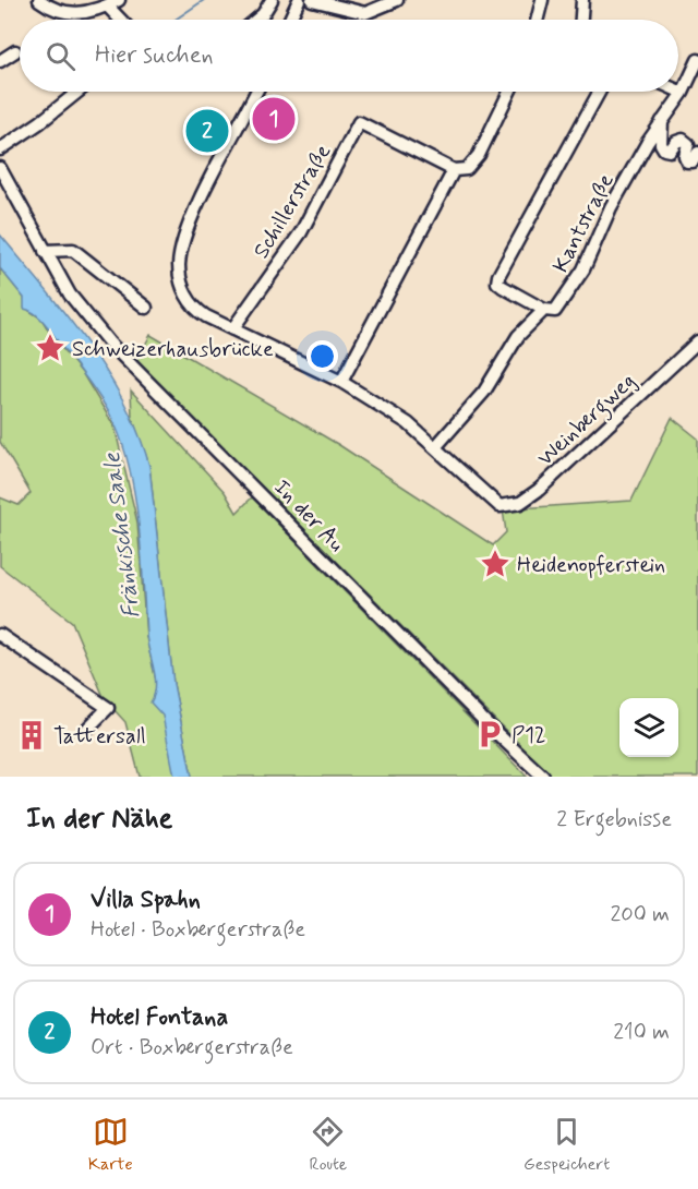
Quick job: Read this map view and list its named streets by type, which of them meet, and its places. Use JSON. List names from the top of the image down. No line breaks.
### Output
{"streets":{"street":["Schillerstraße","Kantstraße","Weinbergweg","In der Au"]},"crossings":[["Kantstraße","Weinbergweg"]],"water":["Fränkische Saale"],"places":{"place":["Schweizerhausbrücke","Heidenopferstein"],"parking":["P12"],"building":["Tattersall"]},"page":{"search":"Hier suchen","pins":["1","2"],"heading":["In der Nähe","2 Ergebnisse"],"list":[{"mark":"1","name":"Villa Spahn","note":"Hotel · Boxbergerstraße","value":"200 m"},{"mark":"2","name":"Hotel Fontana","note":"Ort · Boxbergerstraße","value":"210 m"}],"nav":["Karte","Route","Gespeichert"]}}
